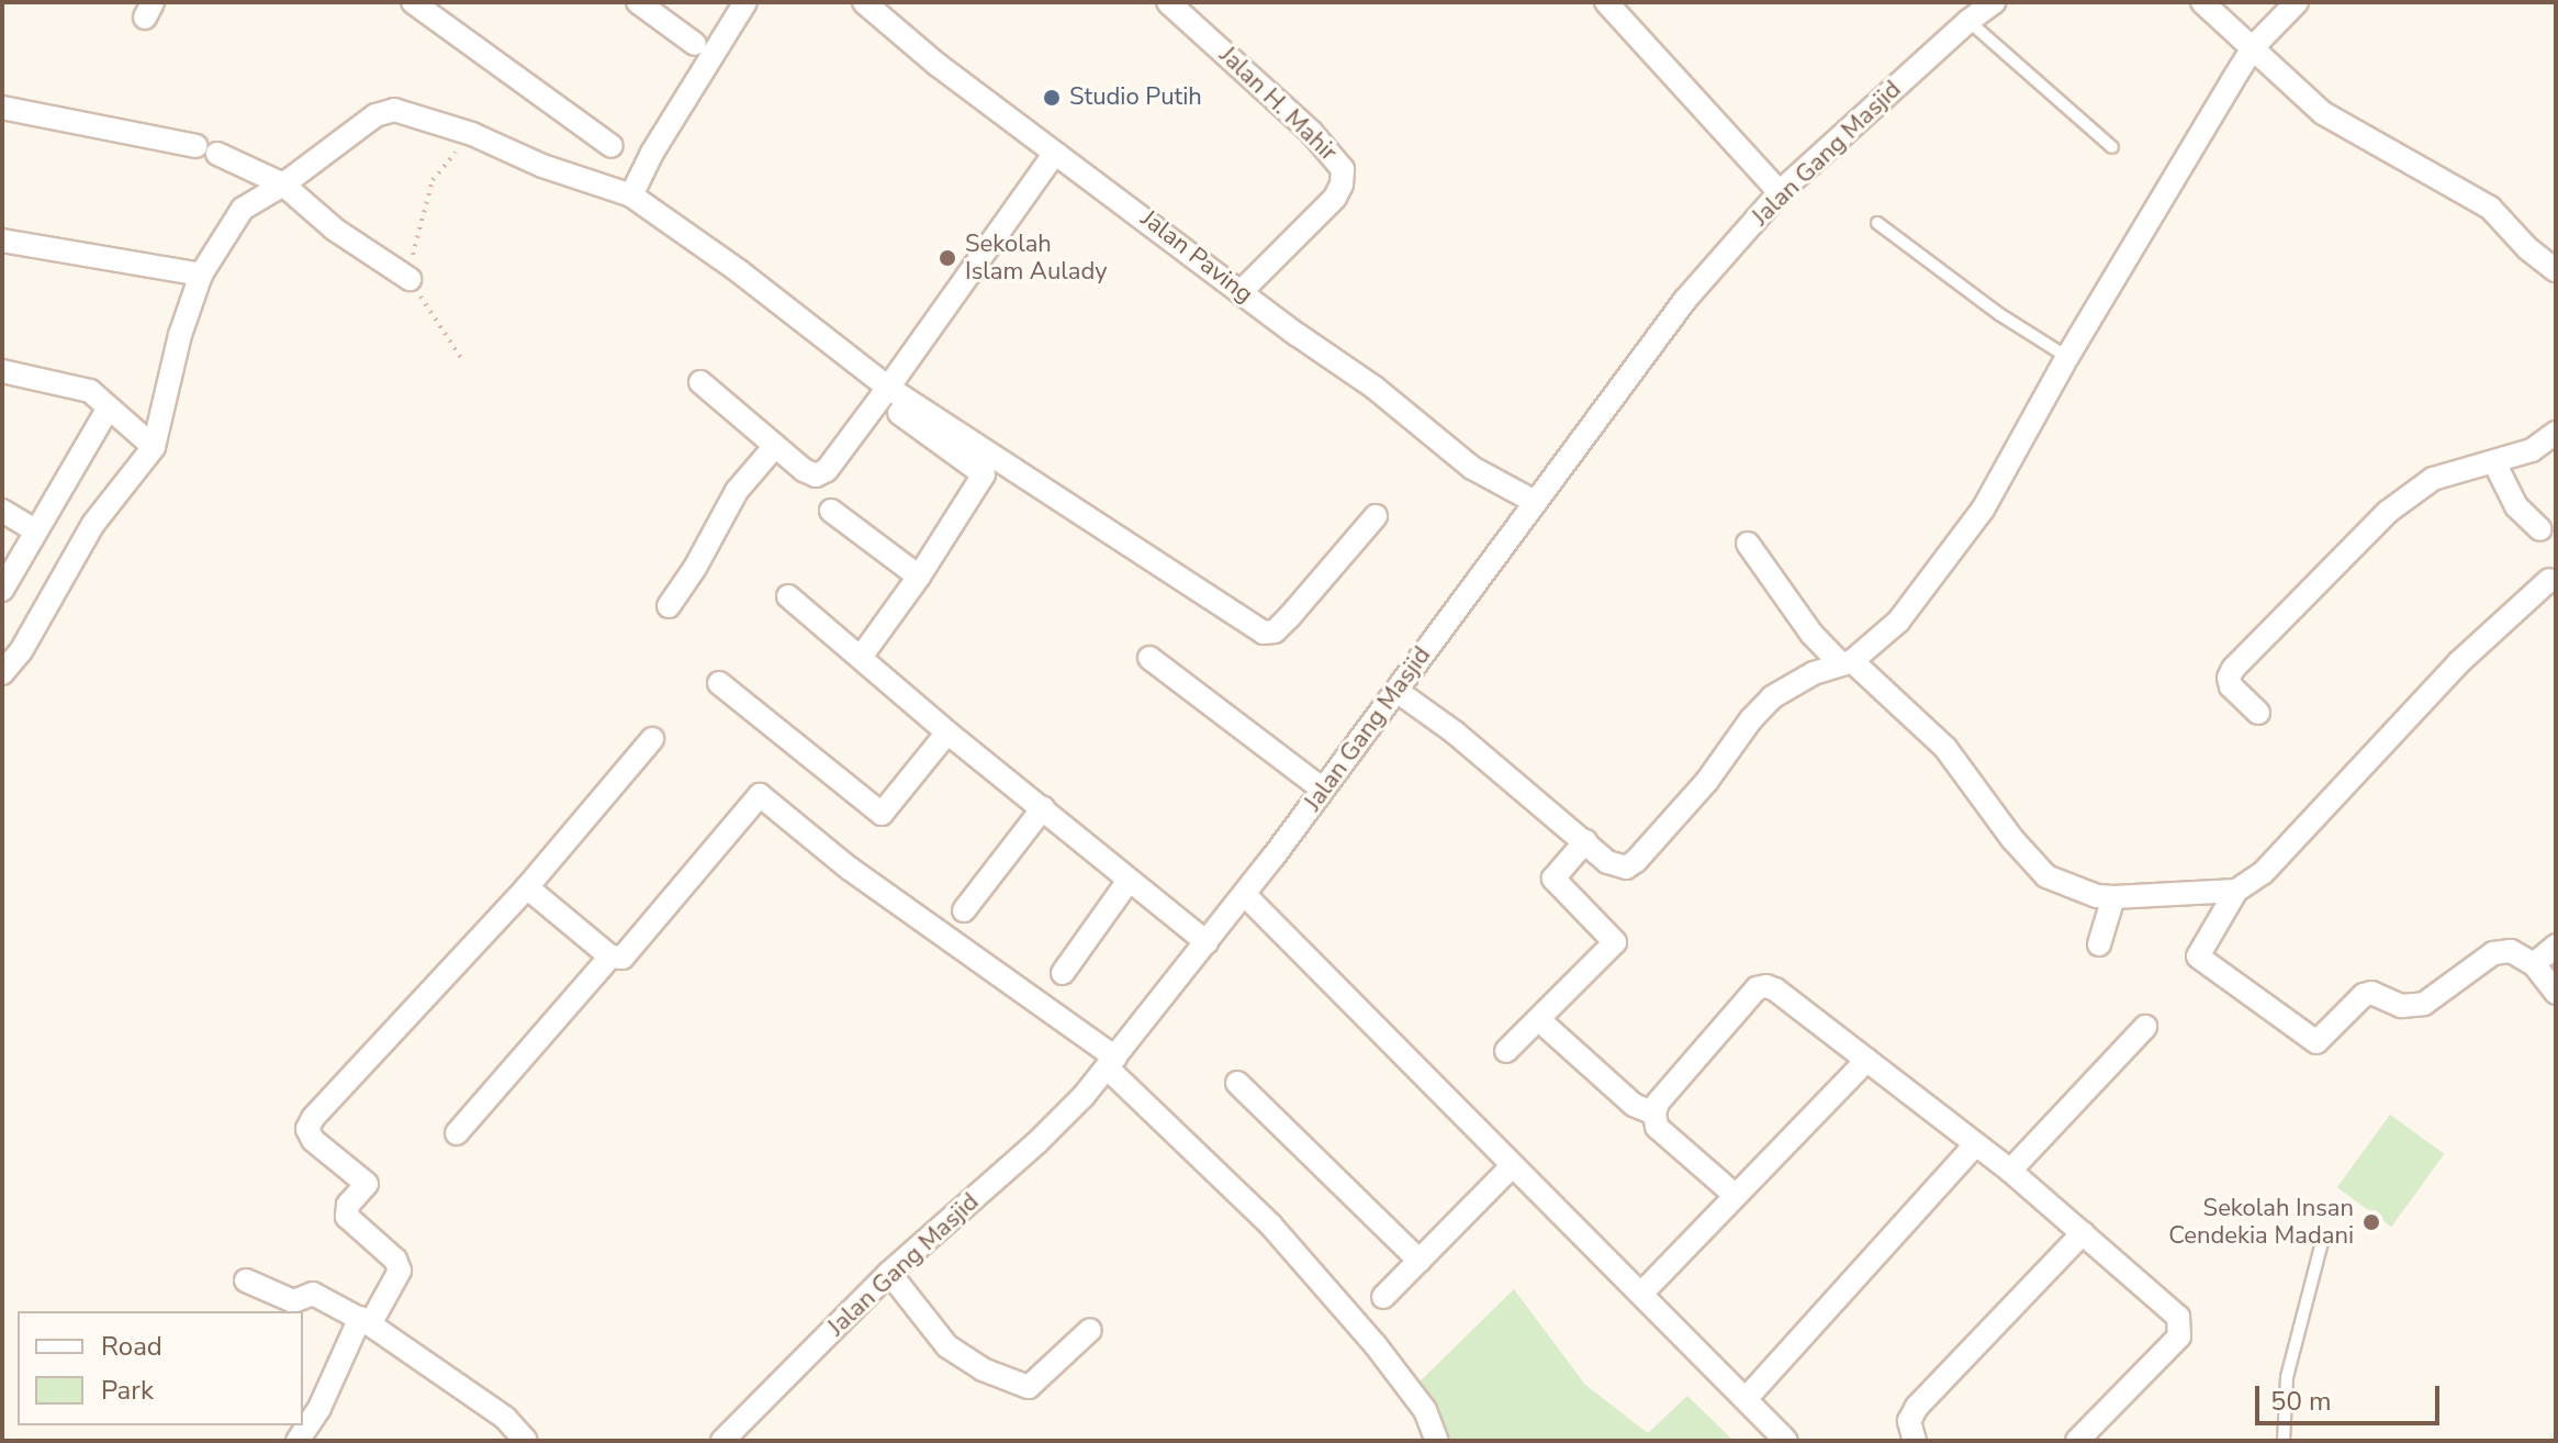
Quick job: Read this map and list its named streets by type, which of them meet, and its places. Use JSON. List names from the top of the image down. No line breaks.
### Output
{"streets":{"street":["Jalan H. Mahir","Jalan Gang Masjid","Jalan Paving"]},"crossings":[["Jalan H. Mahir","Jalan Paving"],["Jalan Gang Masjid","Jalan Paving"]],"places":["Studio Putih","Sekolah Islam Aulady","Sekolah Insan Cendekia Madani"],"legend":["Road","Park"],"scale_bar":"50 m"}
